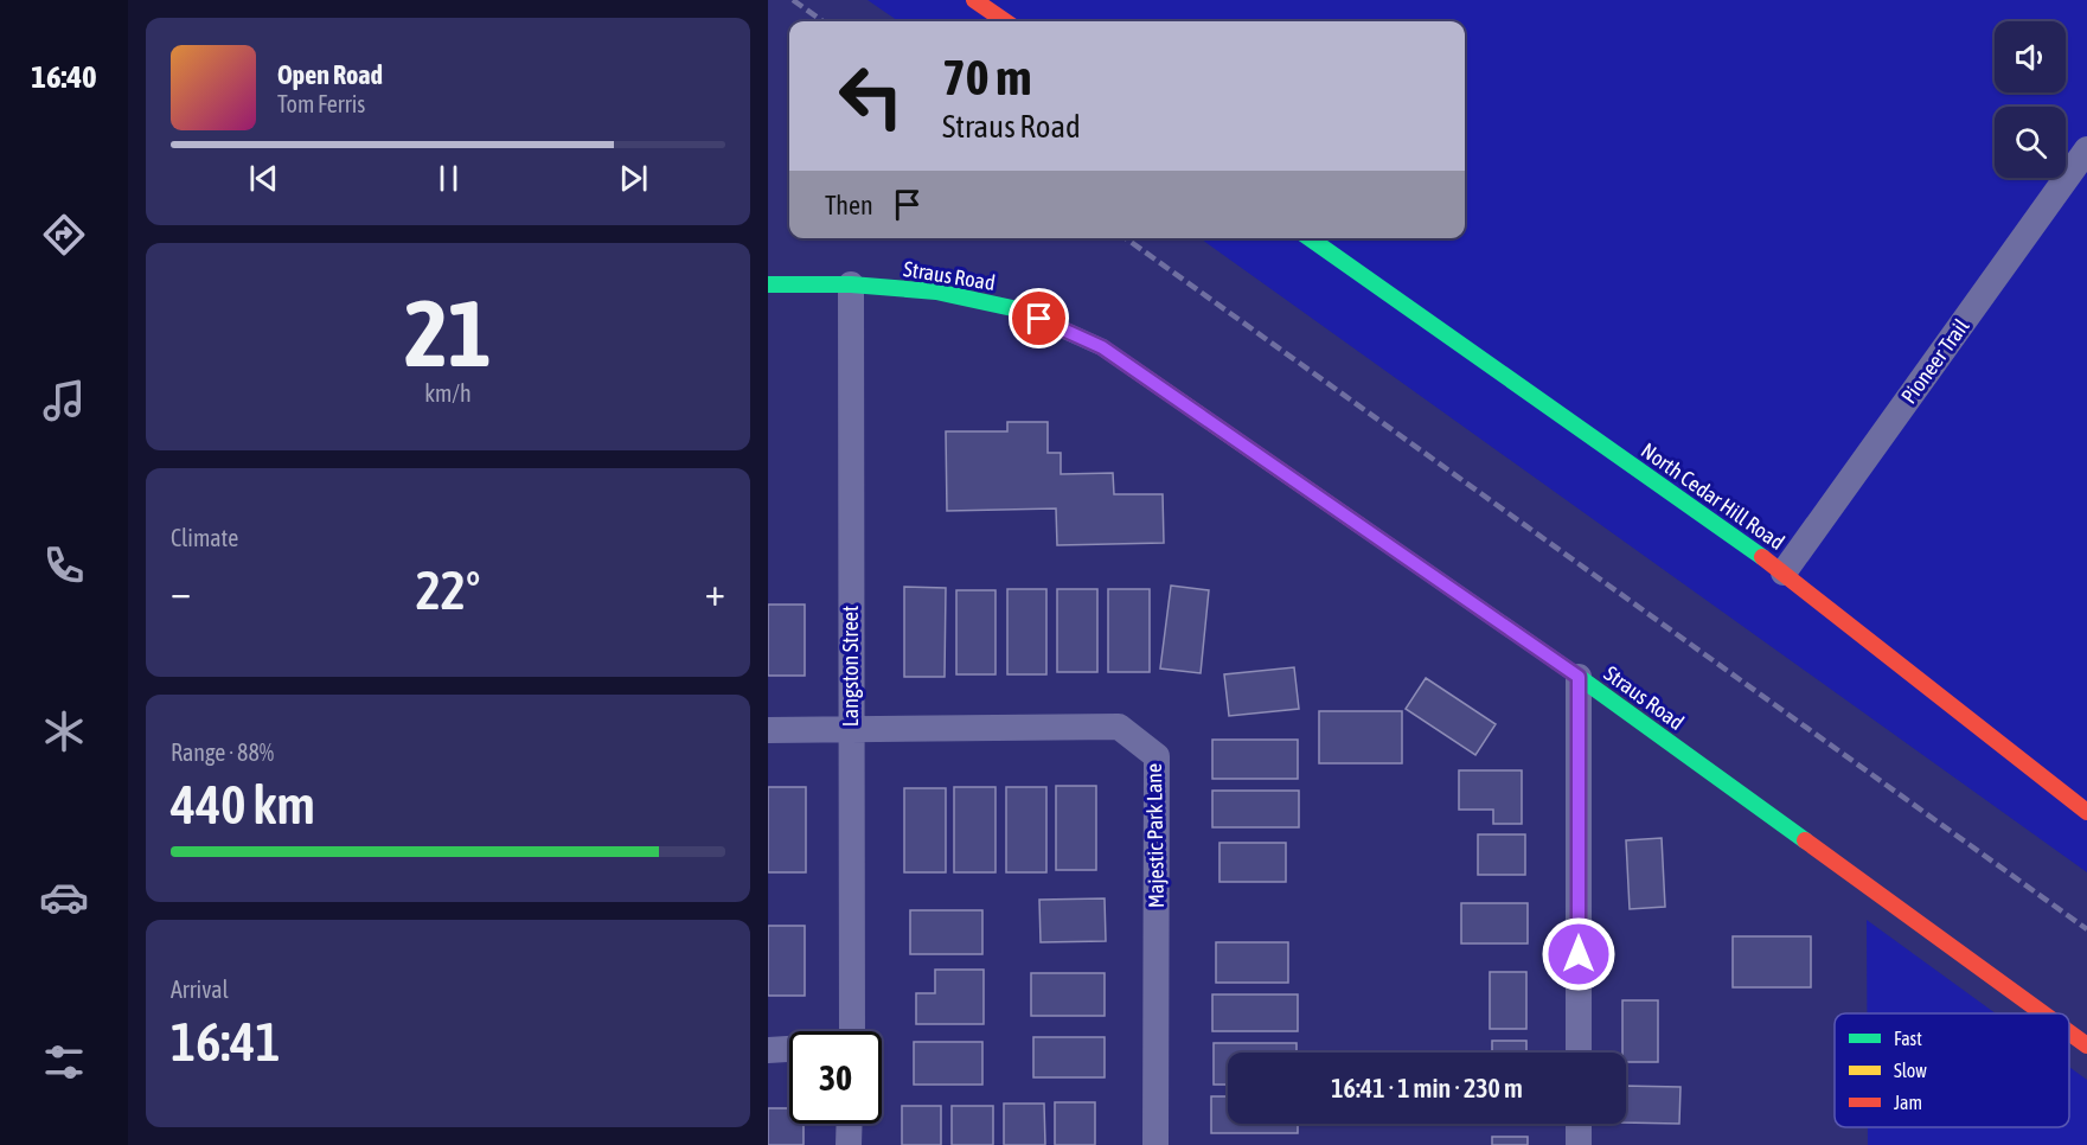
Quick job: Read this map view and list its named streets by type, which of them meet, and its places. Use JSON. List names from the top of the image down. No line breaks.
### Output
{"streets":{"street":["Straus Road","Pioneer Trail","North Cedar Hill Road","Langston Street","Majestic Park Lane"]},"crossings":[["Straus Road","Langston Street"],["Pioneer Trail","North Cedar Hill Road"],["Langston Street","Majestic Park Lane"]],"legend":["Fast","Slow","Jam"],"page":{"tabs":"16:40","turn":["70 m","Straus Road"],"song":["Open Road","Tom Ferris"],"then":"Then","tile":[["21","km/h"],"Climate",["Range · 88%","440 km"],["Arrival","16:41"]],"heat":["−","22°","+"],"limit":"30","trip":"16:41 · 1 min · 230 m"}}
